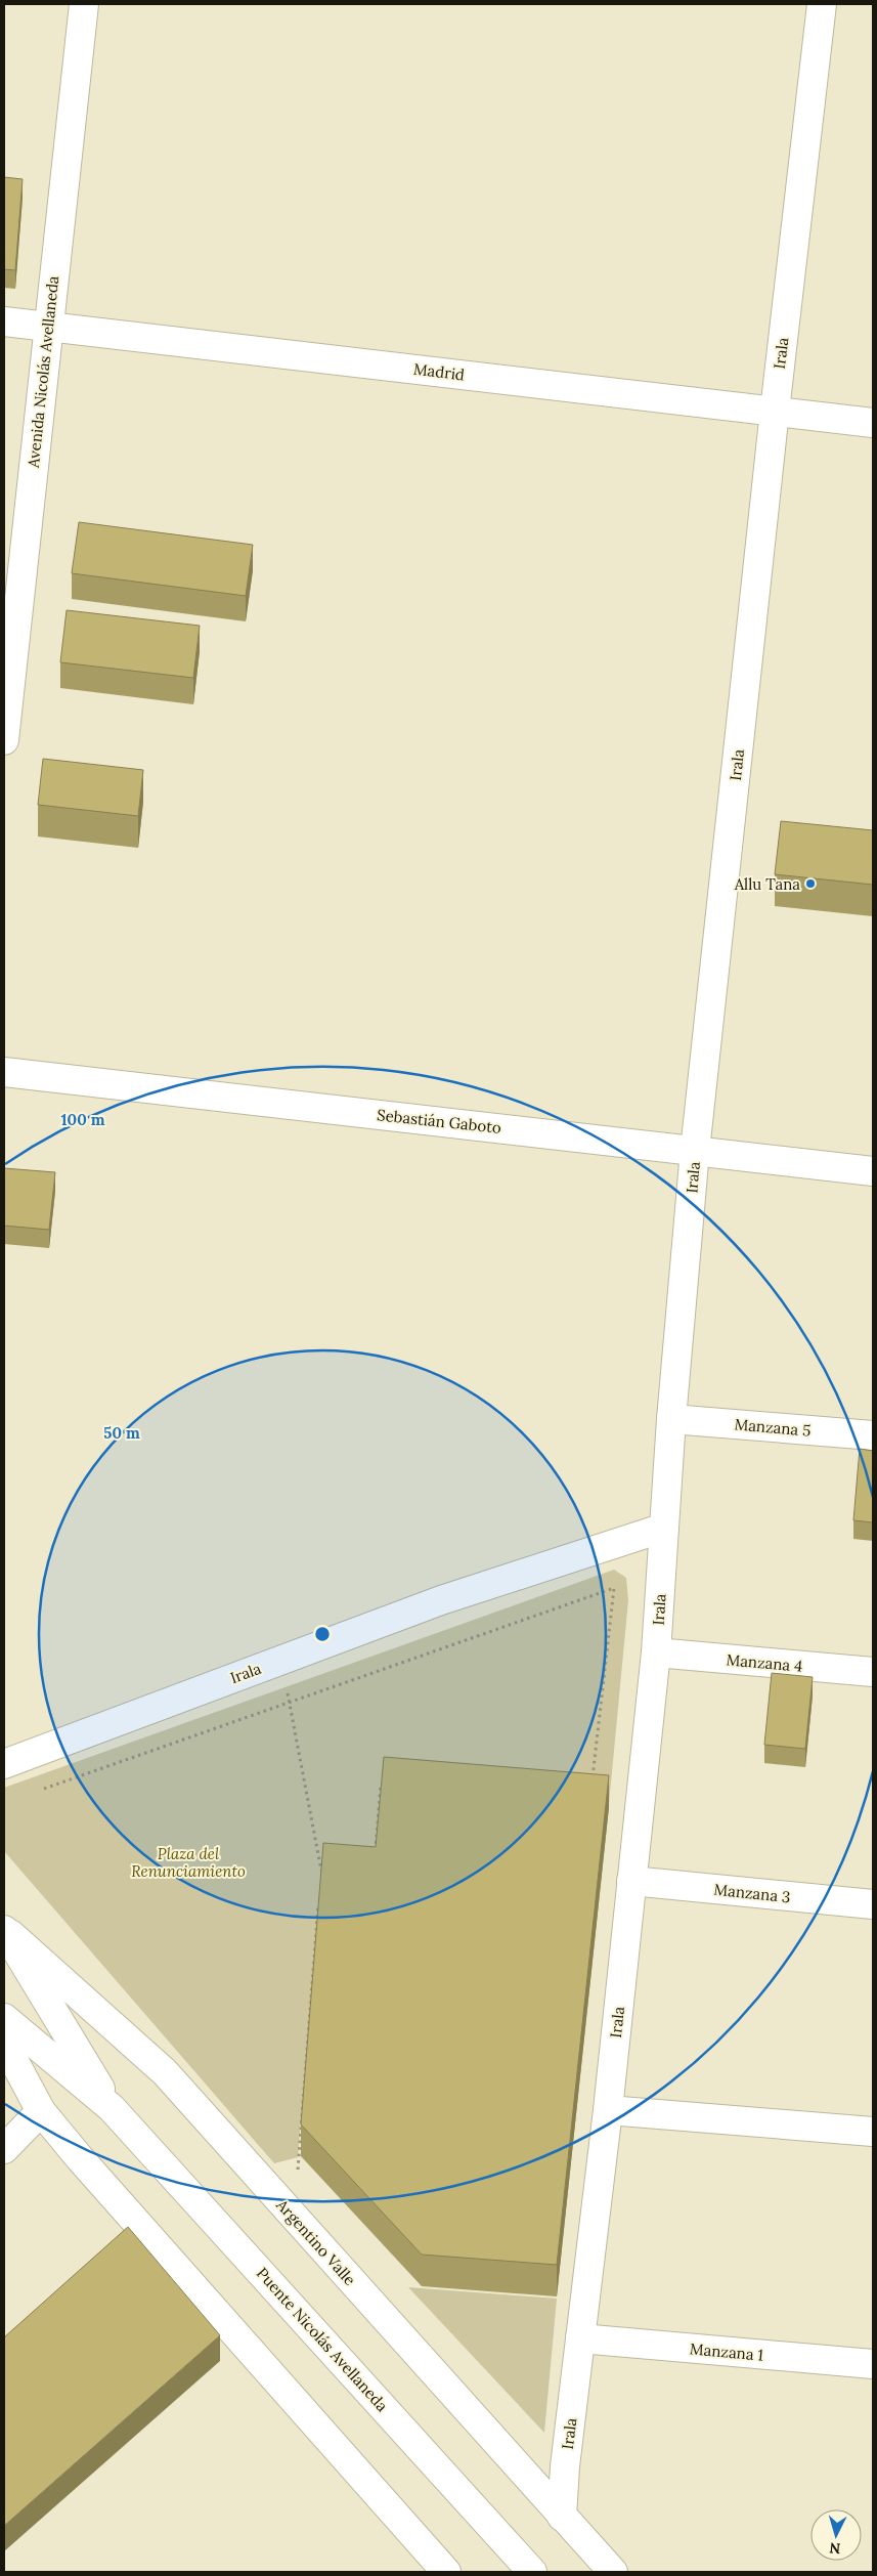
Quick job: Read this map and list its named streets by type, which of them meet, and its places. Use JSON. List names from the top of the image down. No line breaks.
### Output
{"streets":{"street":["Irala","Avenida Nicolás Avellaneda","Madrid","Sebastián Gaboto","Manzana 5","Manzana 4","Manzana 3","Argentino Valle","Puente Nicolás Avellaneda","Manzana 1"]},"crossings":[["Irala","Madrid"],["Irala","Sebastián Gaboto"],["Irala","Manzana 5"],["Irala","Manzana 4"],["Irala","Manzana 3"],["Irala","Argentino Valle"],["Irala","Manzana 1"],["Avenida Nicolás Avellaneda","Madrid"]],"parks":["Plaza del Renunciamiento"],"places":["Allu Tana"],"north":"bottom","rings":["100 m","50 m"]}
